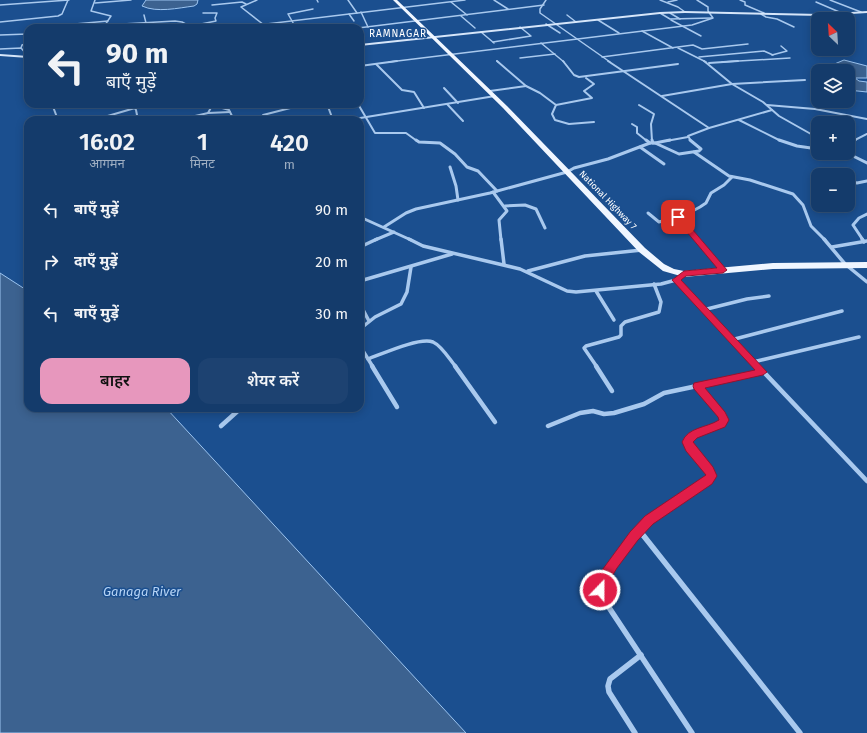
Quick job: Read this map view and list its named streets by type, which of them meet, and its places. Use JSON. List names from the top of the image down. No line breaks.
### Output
{"streets":{"main road":["National Highway 7"]},"districts":["RAMNAGAR"],"water":["Ganaga River"],"north":"top left","page":{"map_buttons":["+","−"],"turn":["90 m","बाएँ मुड़ें"],"eta":["16:02","आगमन","1","मिनट","420","m"],"list":[{"name":"बाएँ मुड़ें","value":"90 m"},{"name":"दाएँ मुड़ें","value":"20 m"},{"name":"बाएँ मुड़ें","value":"30 m"}],"buttons":["बाहर","शेयर करें"]}}
